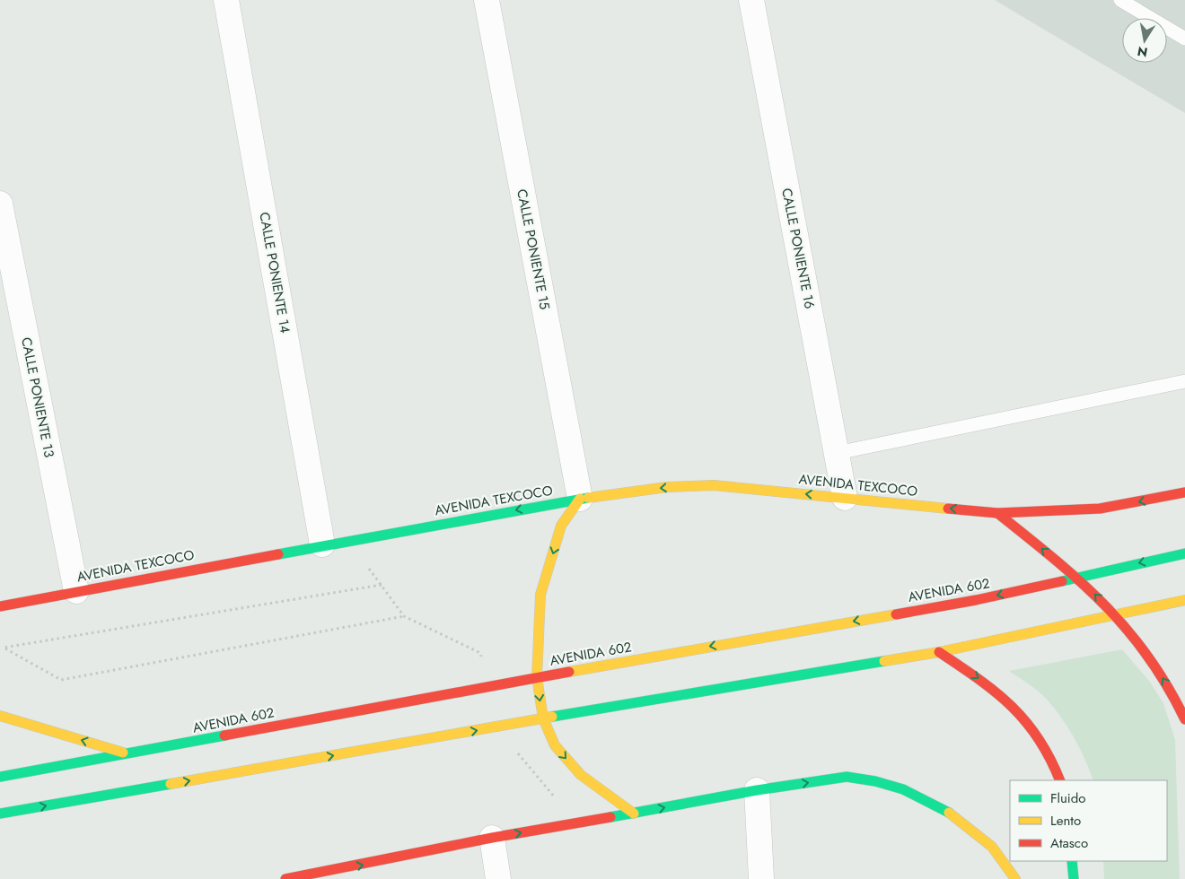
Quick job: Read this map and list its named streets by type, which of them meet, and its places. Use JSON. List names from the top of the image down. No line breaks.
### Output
{"streets":{"main road":["AVENIDA TEXCOCO","AVENIDA 602"],"street":["CALLE PONIENTE 16","CALLE PONIENTE 15","CALLE PONIENTE 14","CALLE PONIENTE 13"]},"crossings":[["CALLE PONIENTE 16","AVENIDA TEXCOCO"],["CALLE PONIENTE 15","AVENIDA TEXCOCO"],["CALLE PONIENTE 14","AVENIDA TEXCOCO"],["CALLE PONIENTE 13","AVENIDA TEXCOCO"]],"one_way":["AVENIDA TEXCOCO"],"legend":["Fluido","Lento","Atasco"],"north":"bottom"}
